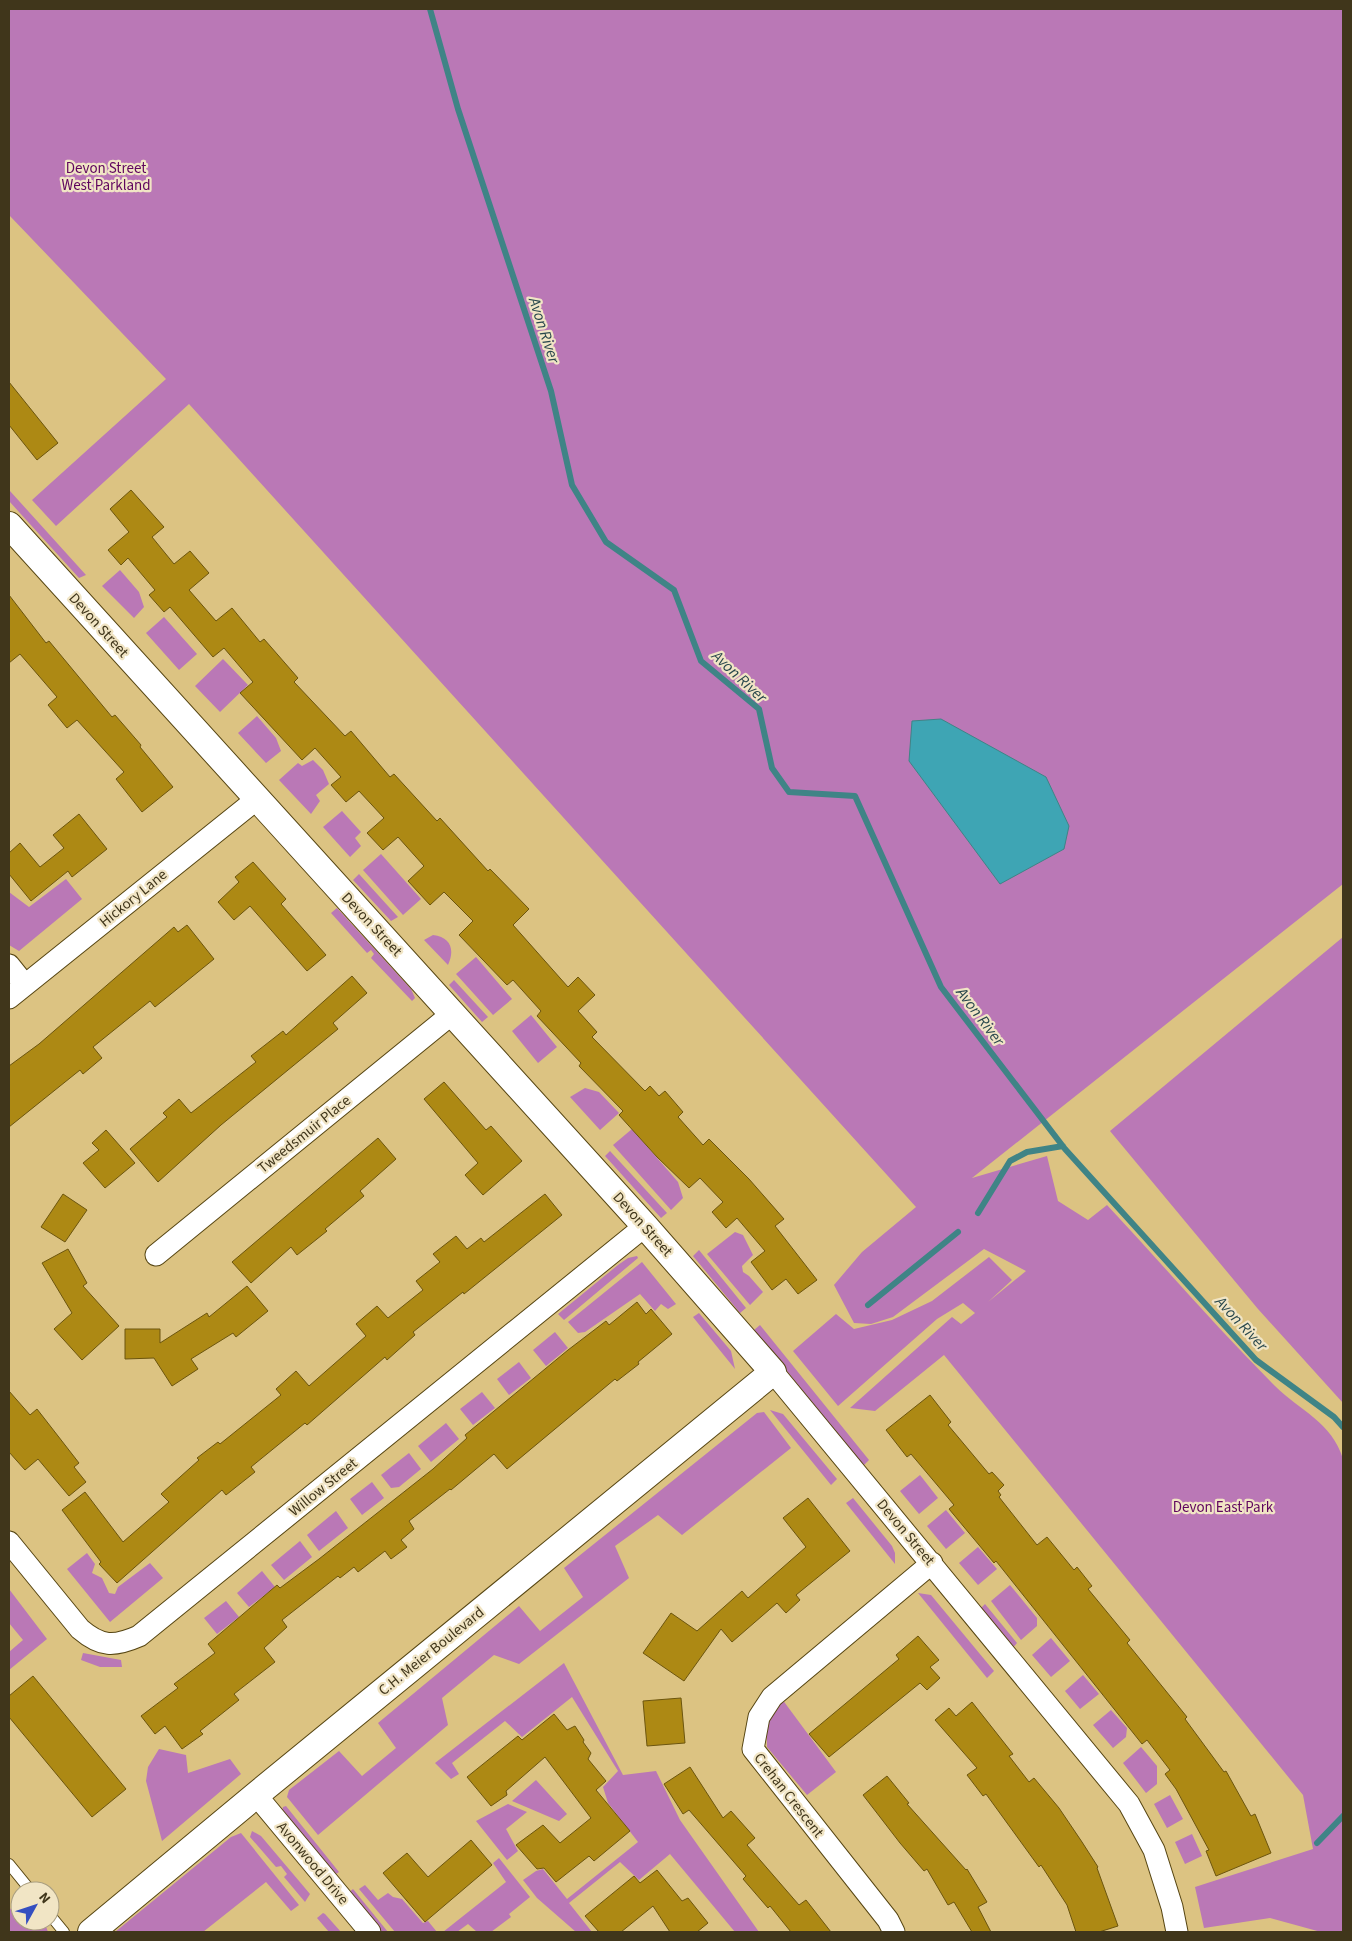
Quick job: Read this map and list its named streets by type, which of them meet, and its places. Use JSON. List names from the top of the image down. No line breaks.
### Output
{"streets":{"street":["Devon Street","Hickory Lane","Tweedsmuir Place","Willow Street","C.H. Meier Boulevard","Crehan Crescent","Avonwood Drive"]},"crossings":[["Devon Street","Hickory Lane"],["Devon Street","Tweedsmuir Place"],["Devon Street","Willow Street"],["Devon Street","C.H. Meier Boulevard"],["Devon Street","Crehan Crescent"],["C.H. Meier Boulevard","Avonwood Drive"]],"water":["Avon River"],"parks":["Devon Street West Parkland","Devon East Park"],"north":"top right"}
